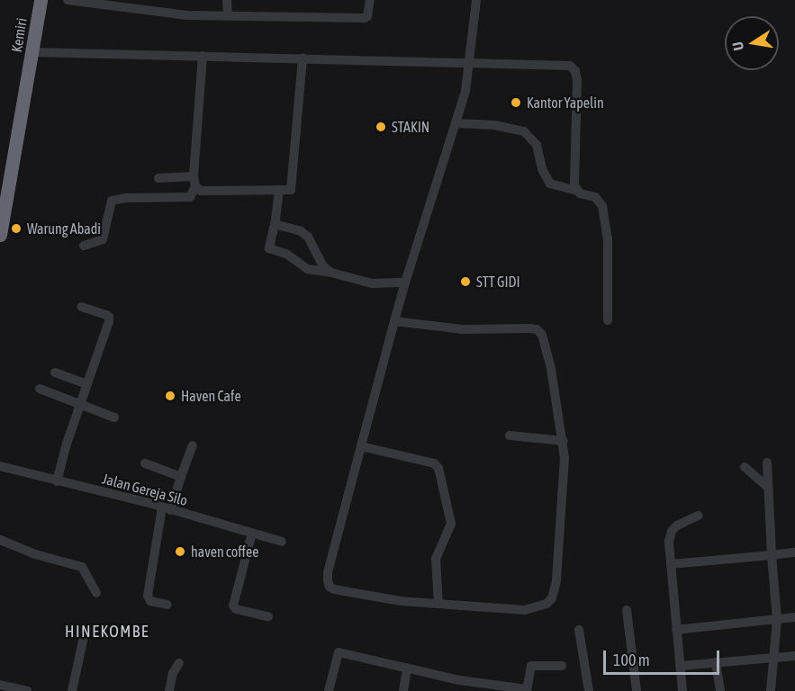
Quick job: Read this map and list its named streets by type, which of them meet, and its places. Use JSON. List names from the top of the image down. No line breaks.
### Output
{"streets":{"highway":["Kemiri"],"street":["Jalan Gereja Silo"]},"districts":["HINEKOMBE"],"places":["Kantor Yapelin","STAKIN","Warung Abadi","STT GIDI","Haven Cafe","haven coffee"],"scale_bar":"100 m","north":"left"}
